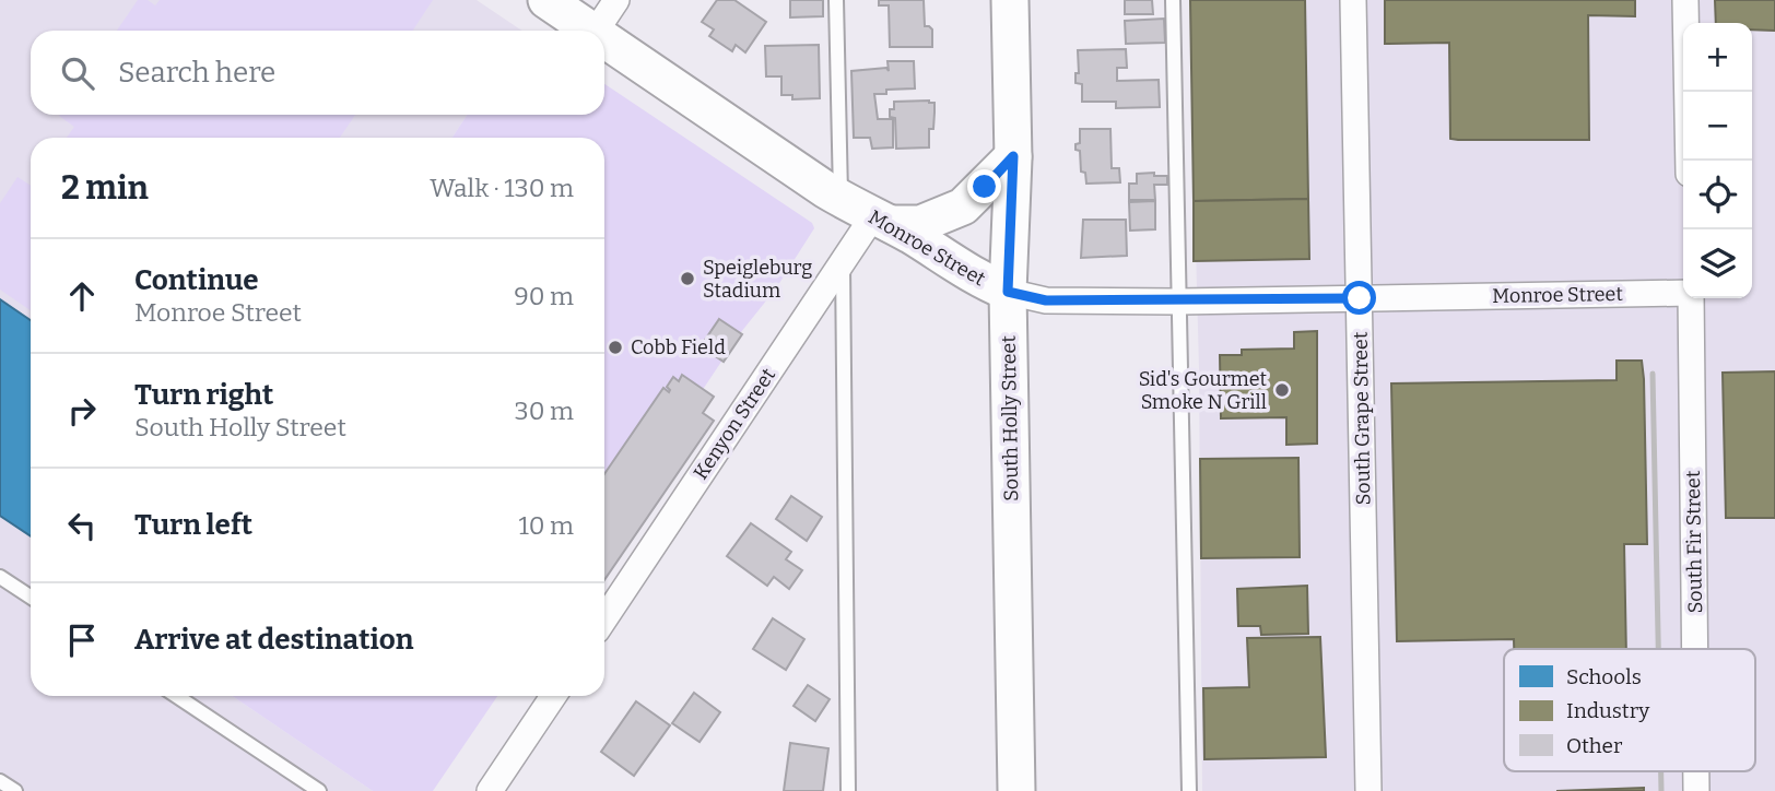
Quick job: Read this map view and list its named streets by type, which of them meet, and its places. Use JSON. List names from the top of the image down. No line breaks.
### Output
{"streets":{"street":["Monroe Street","South Holly Street","South Grape Street","Kenyon Street","South Fir Street"]},"crossings":[["Monroe Street","South Holly Street"],["Monroe Street","South Grape Street"],["Monroe Street","Kenyon Street"]],"places":["Speigleburg Stadium","Cobb Field","Sid's Gourmet Smoke N Grill"],"legend":["Schools","Industry","Other"],"page":{"map_buttons":["+","−"],"search":"Search here","heading":["2 min","Walk · 130 m"],"list":[["Continue","Monroe Street","90 m"],["Turn right","South Holly Street","30 m"],["Turn left","10 m"],"Arrive at destination"]}}
